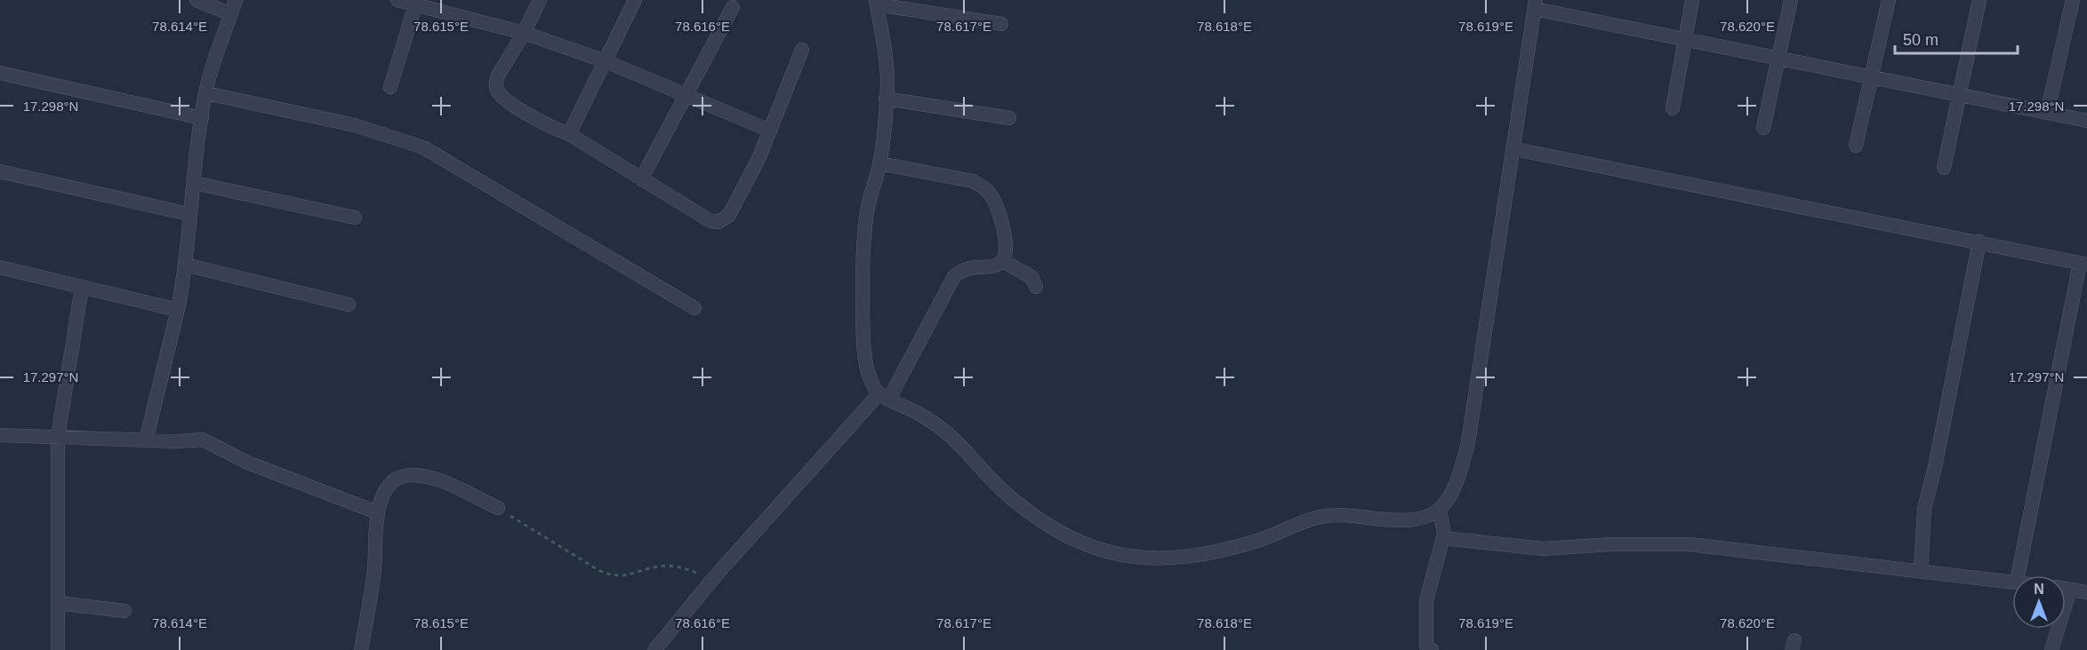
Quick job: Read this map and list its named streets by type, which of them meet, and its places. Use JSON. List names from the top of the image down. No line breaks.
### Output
{"scale_bar":"50 m","north":"top","coordinates":["78.614°E","78.615°E","78.616°E","78.617°E","78.618°E","78.619°E","78.620°E","17.298°N","17.297°N"]}
